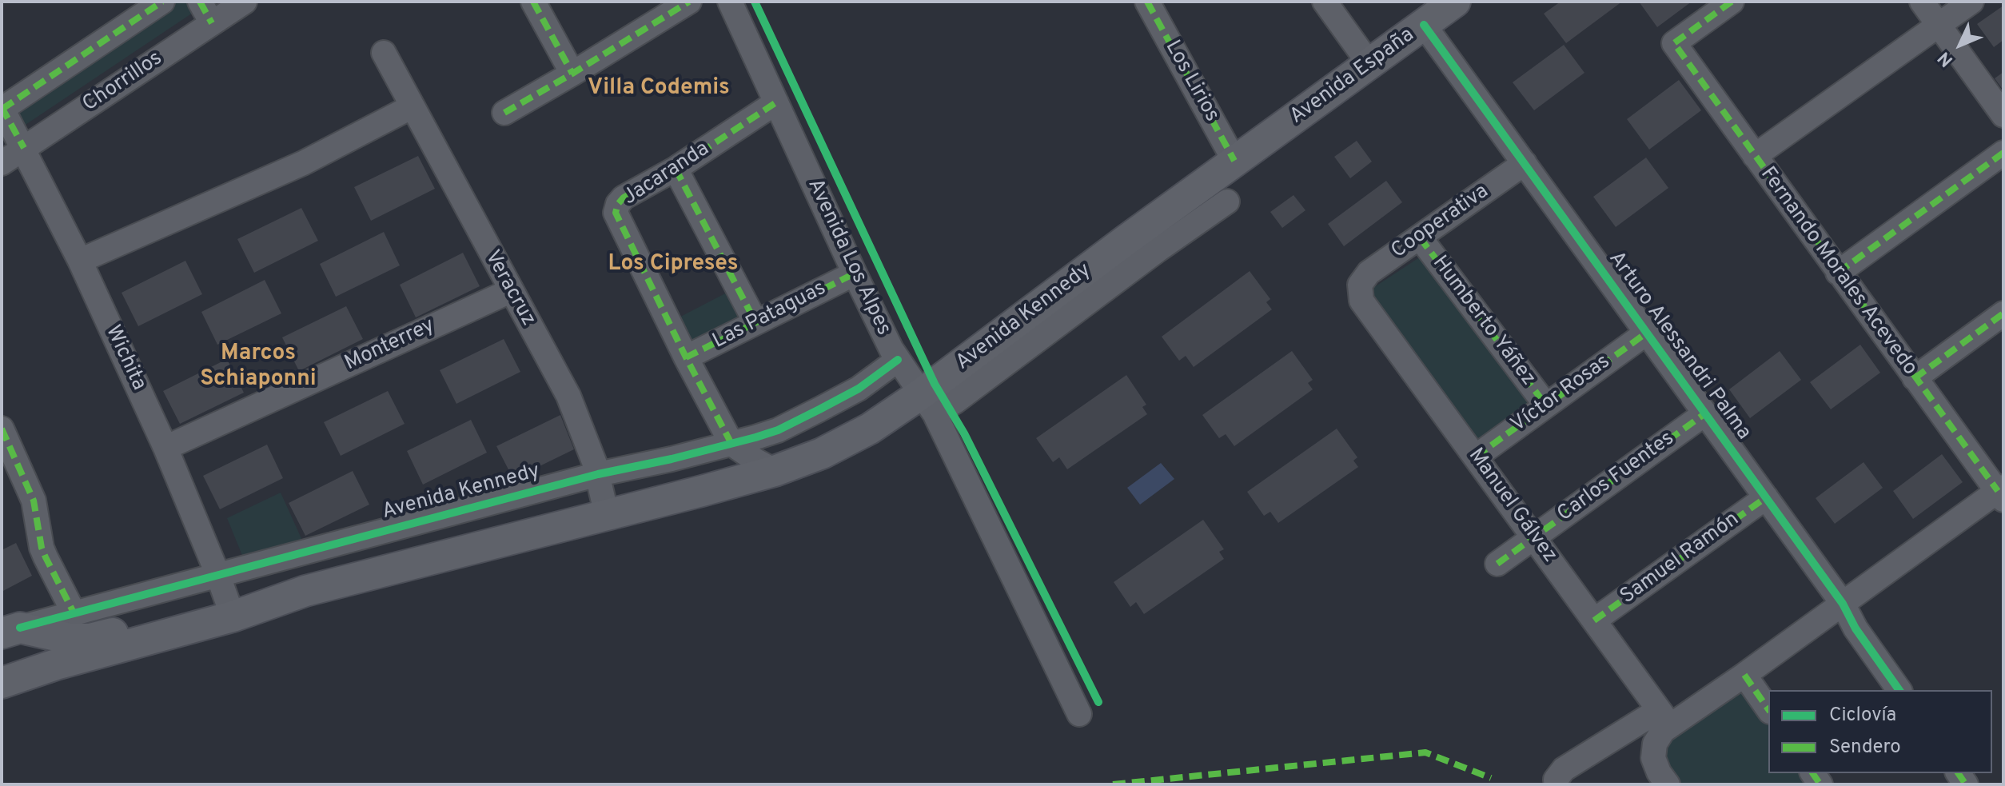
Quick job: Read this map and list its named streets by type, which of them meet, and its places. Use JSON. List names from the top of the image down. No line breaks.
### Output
{"streets":{"main road":["Avenida España","Avenida Kennedy"],"street":["Los Lirios","Chorrillos","Jacaranda","Cooperativa","Avenida Los Alpes","Fernando Morales Acevedo","Veracruz","Las Pataguas","Humberto Yáñez","Monterrey","Arturo Alessandri Palma","Wichita","Víctor Rosas","Carlos Fuentes","Manuel Gálvez","Samuel Ramón"]},"crossings":[["Avenida España","Avenida Kennedy"],["Avenida España","Arturo Alessandri Palma"],["Los Lirios","Avenida Kennedy"],["Chorrillos","Wichita"],["Jacaranda","Avenida Los Alpes"],["Jacaranda","Las Pataguas"],["Jacaranda","Avenida Kennedy"],["Cooperativa","Humberto Yáñez"],["Cooperativa","Arturo Alessandri Palma"],["Cooperativa","Manuel Gálvez"],["Avenida Los Alpes","Las Pataguas"],["Avenida Los Alpes","Avenida Kennedy"],["Veracruz","Avenida Kennedy"],["Veracruz","Monterrey"],["Avenida Kennedy","Wichita"],["Humberto Yáñez","Víctor Rosas"],["Monterrey","Wichita"],["Arturo Alessandri Palma","Víctor Rosas"],["Arturo Alessandri Palma","Carlos Fuentes"],["Arturo Alessandri Palma","Samuel Ramón"],["Víctor Rosas","Manuel Gálvez"],["Carlos Fuentes","Manuel Gálvez"],["Manuel Gálvez","Samuel Ramón"]],"districts":["Villa Codemis","Los Cipreses","Marcos Schiaponni"],"legend":["Ciclovía","Sendero"],"north":"bottom left"}
